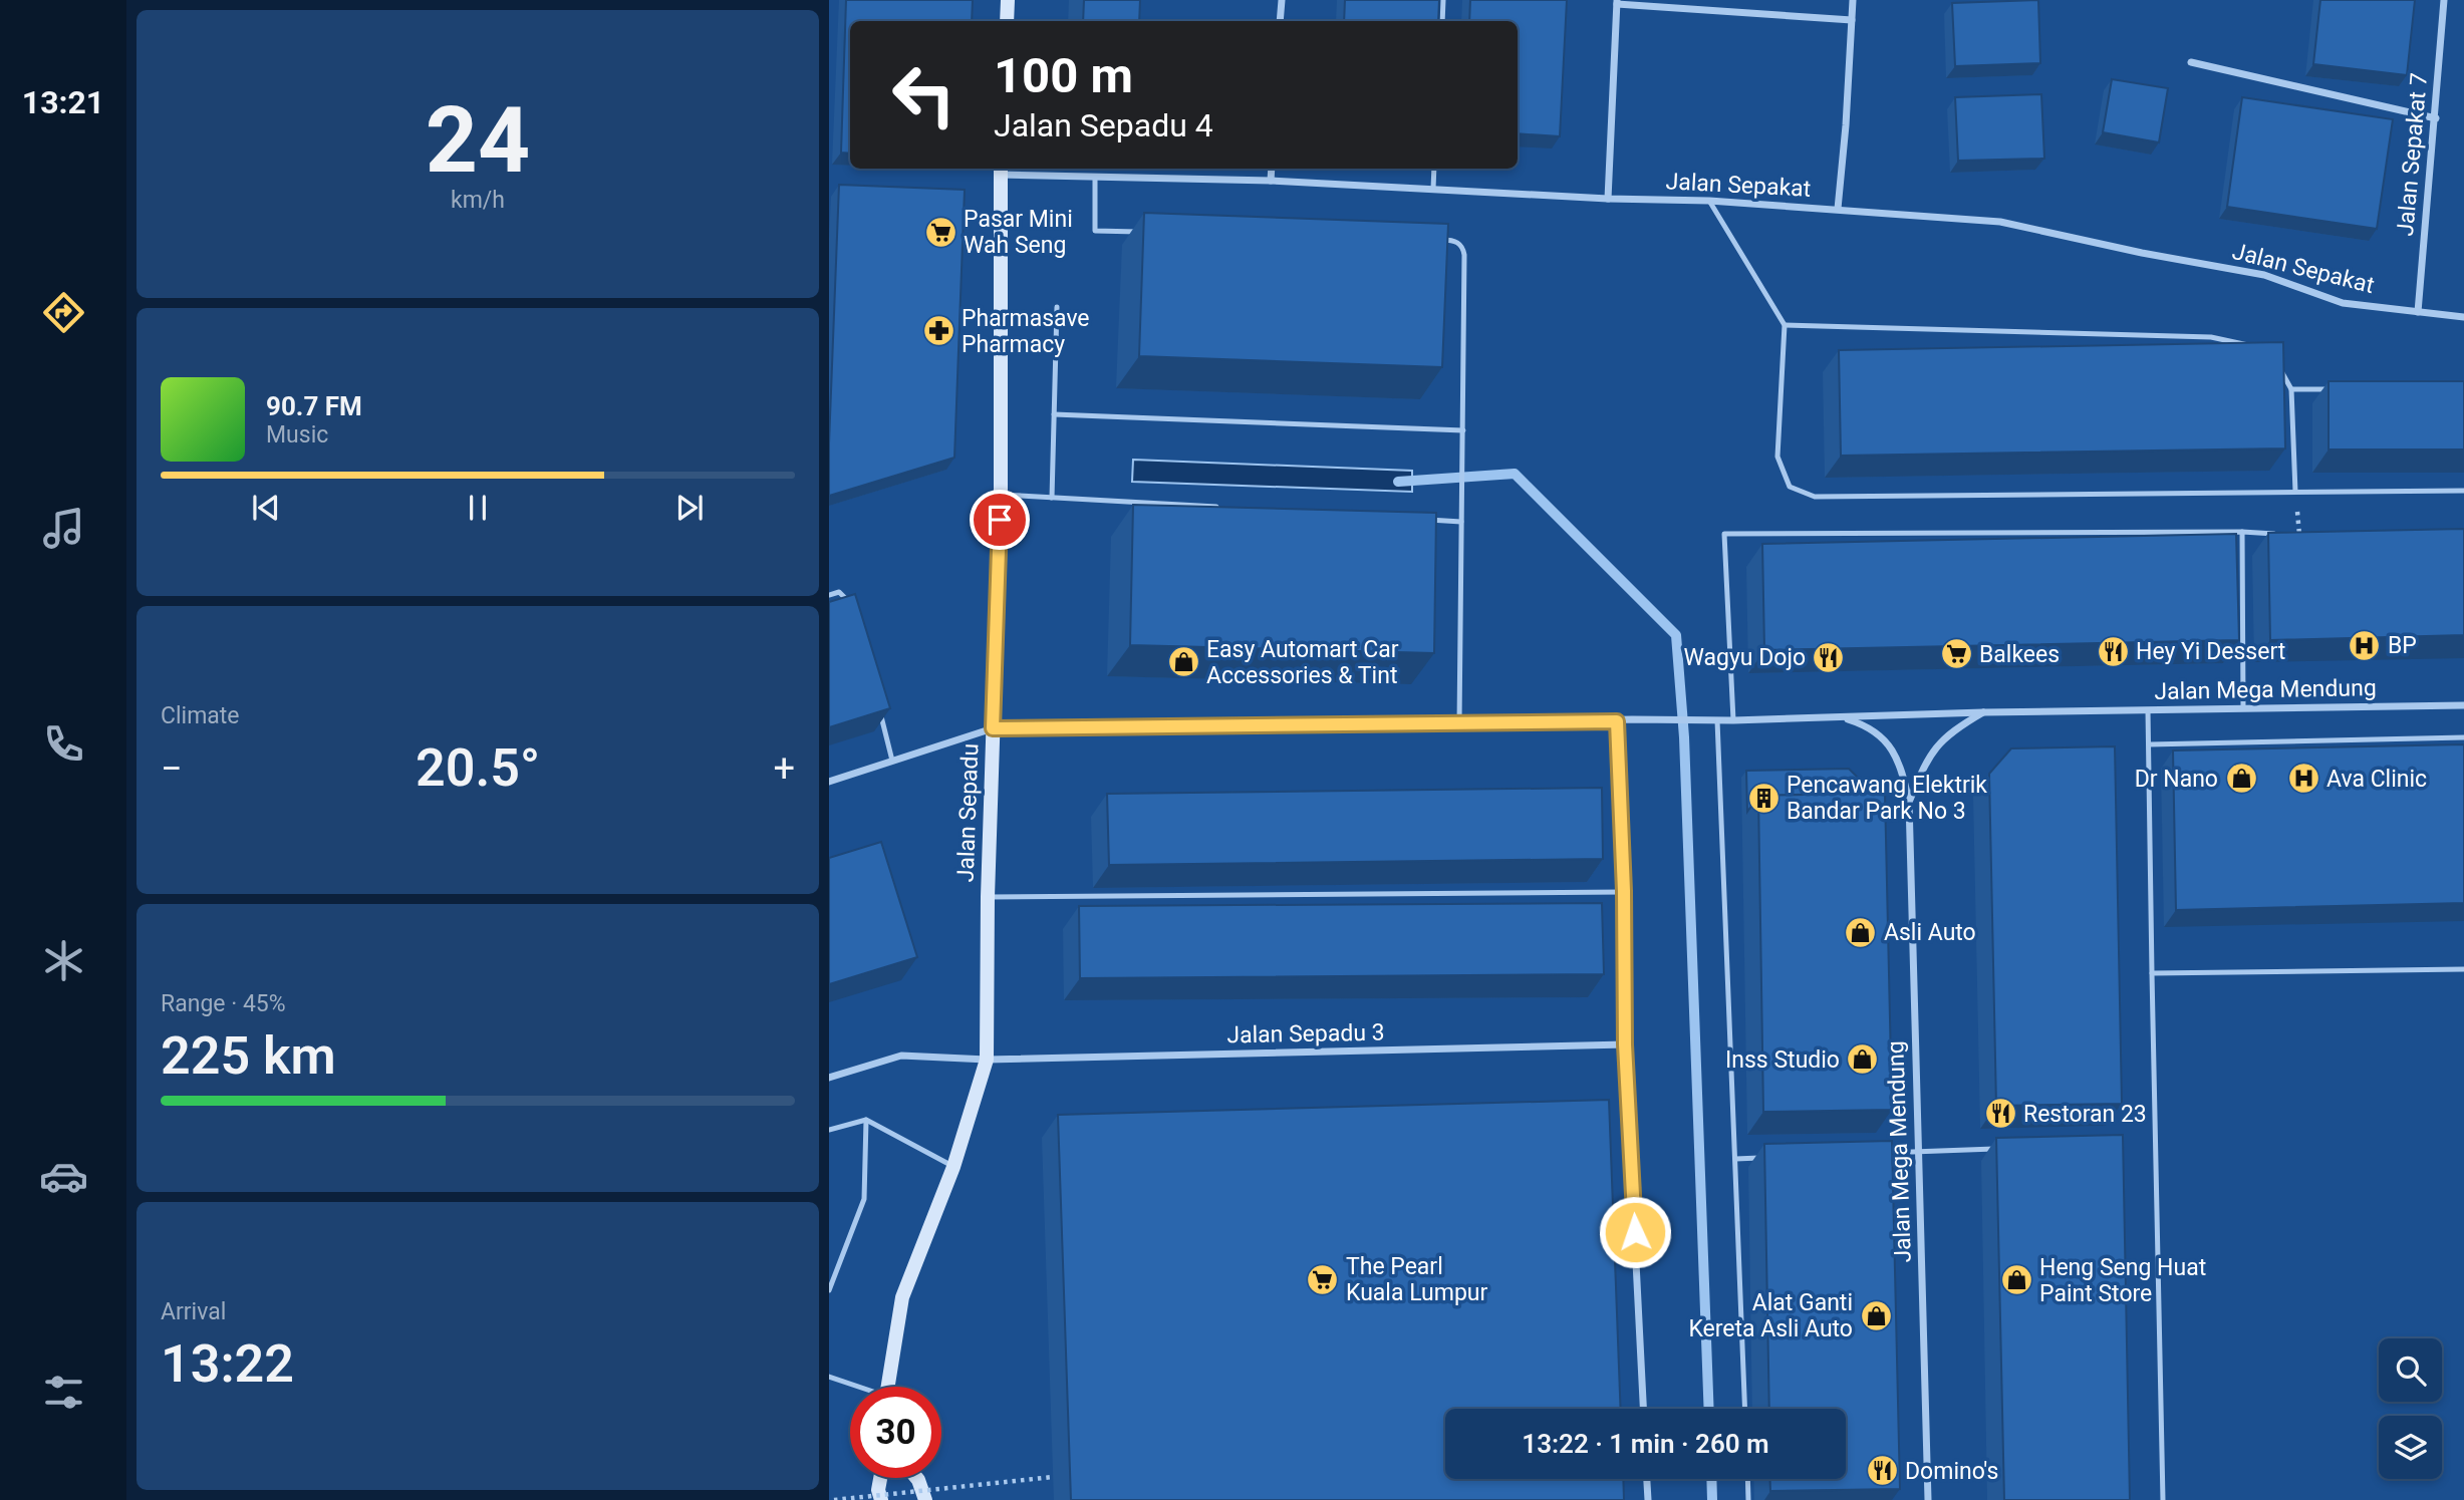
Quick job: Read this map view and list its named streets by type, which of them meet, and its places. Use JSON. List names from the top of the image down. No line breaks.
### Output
{"streets":{"street":["Jalan Sepakat 7","Jalan Sepakat","Jalan Mega Mendung","Jalan Sepadu","Jalan Sepadu 3"]},"crossings":[["Jalan Sepakat 7","Jalan Sepakat"],["Jalan Sepakat","Jalan Sepadu"],["Jalan Mega Mendung","Jalan Sepadu"],["Jalan Sepadu","Jalan Sepadu 3"]],"places":{"supermarket":["Pasar Mini Wah Seng","Balkees","The Pearl Kuala Lumpur"],"pharmacy":["Pharmasave Pharmacy"],"hospital":["BP","Ava Clinic"],"restaurant":["Hey Yi Dessert","Wagyu Dojo","Restoran 23","Domino's"],"shop":["Easy Automart Car Accessories & Tint","Dr Nano","Asli Auto","Inss Studio","Heng Seng Huat Paint Store","Alat Ganti Kereta Asli Auto"],"building":["Pencawang Elektrik Bandar Park No 3"]},"page":{"tabs":"13:21","tile":[["24","km/h"],"Climate",["Range · 45%","225 km"],["Arrival","13:22"]],"turn":["100 m","Jalan Sepadu 4"],"song":["90.7 FM","Music"],"heat":["−","20.5°","+"],"limit":"30","trip":"13:22 · 1 min · 260 m"}}
